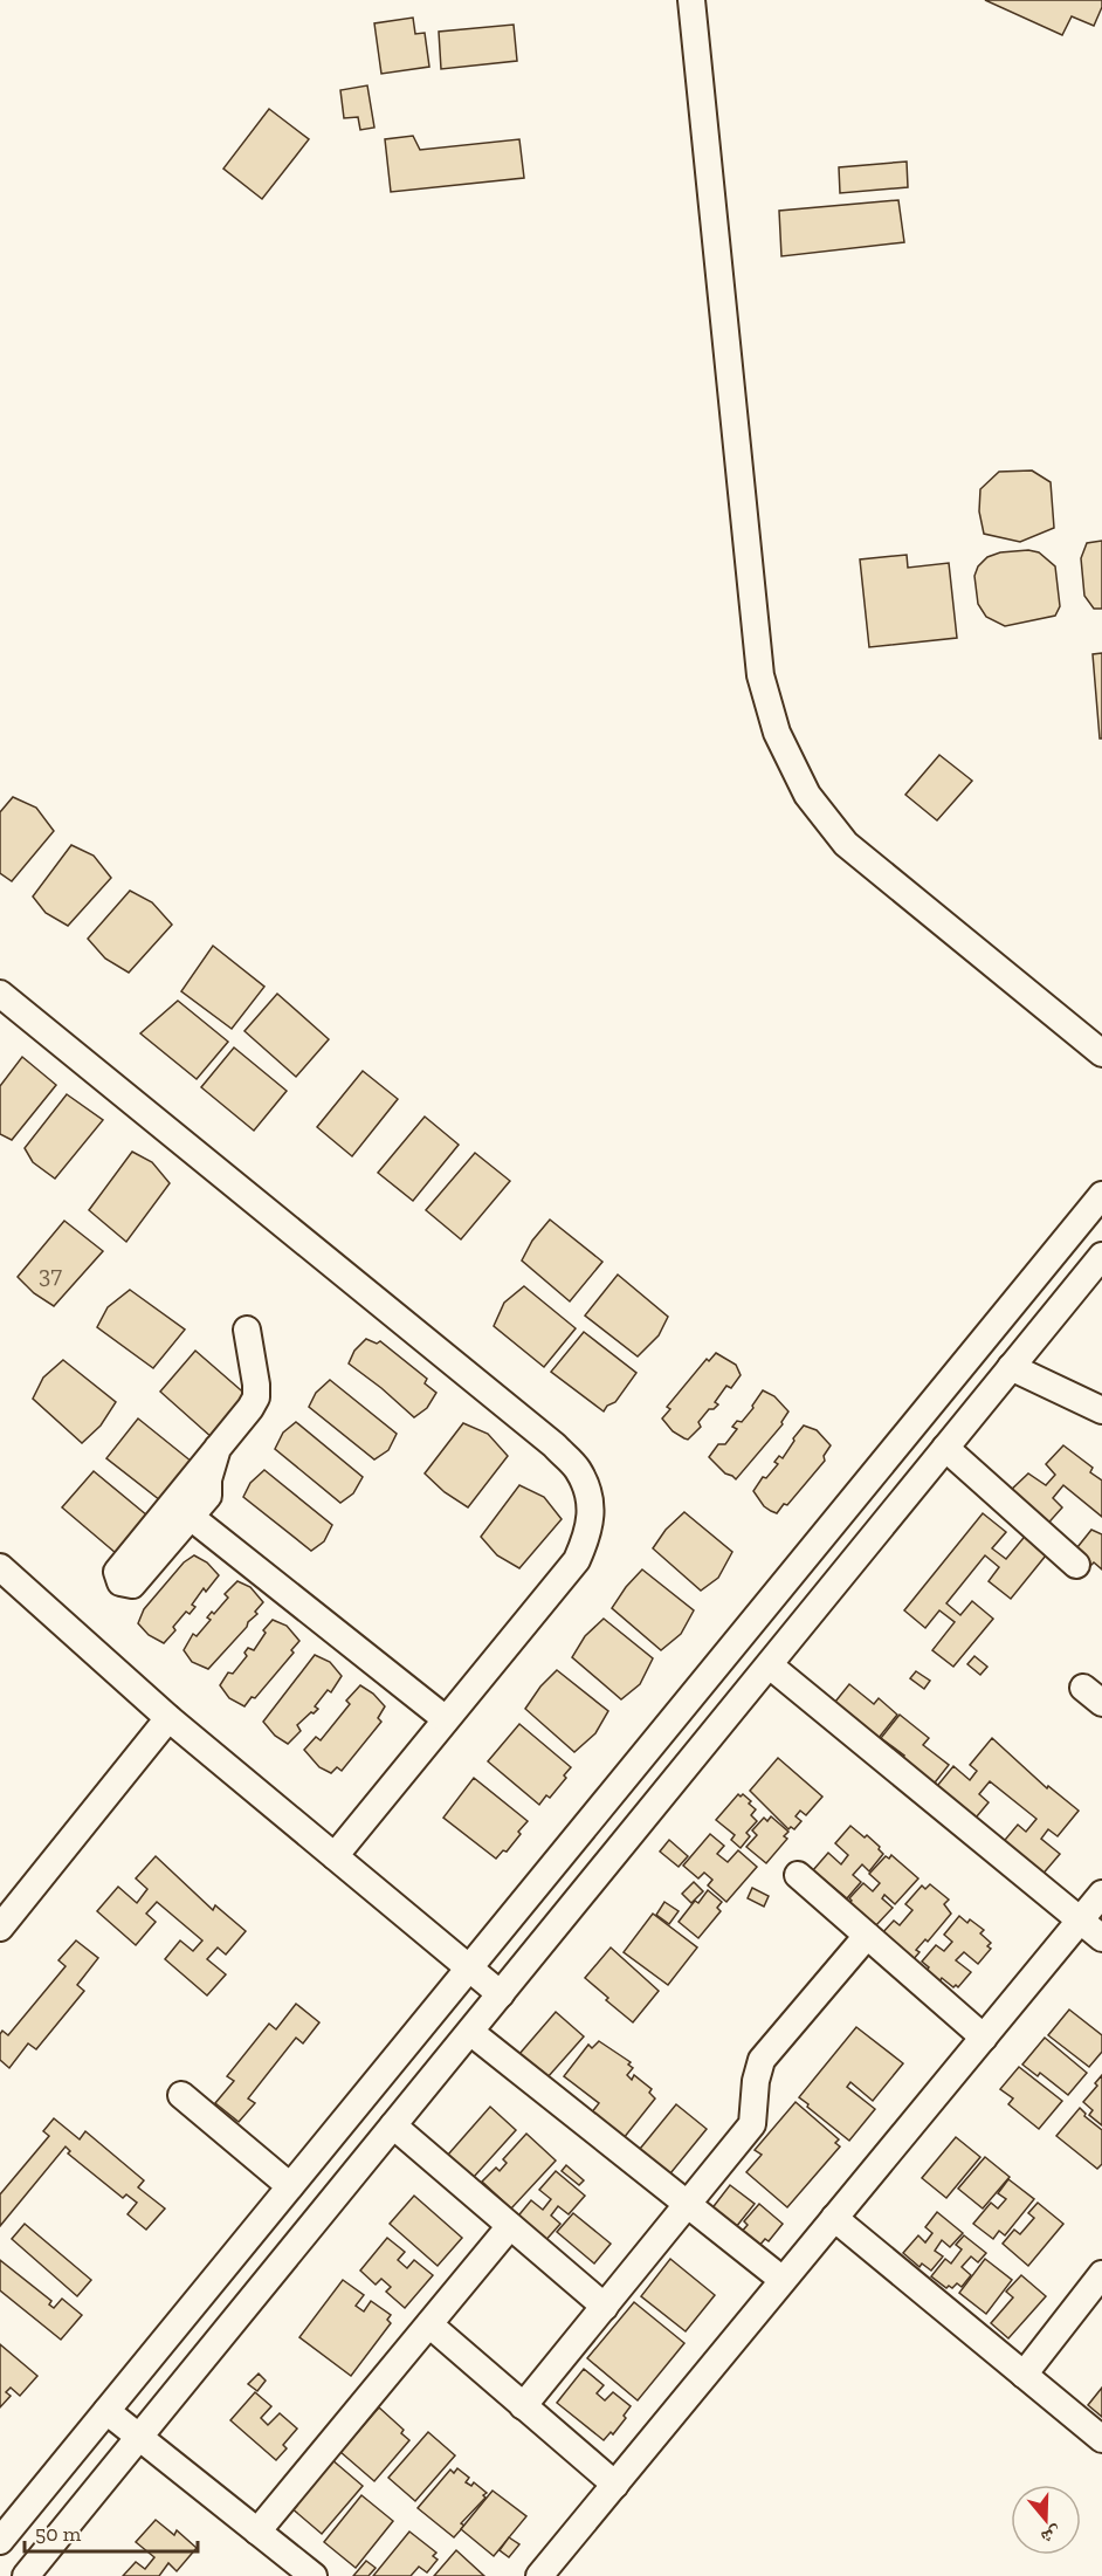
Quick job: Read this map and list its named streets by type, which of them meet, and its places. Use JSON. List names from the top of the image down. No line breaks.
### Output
{"house_numbers":["37"],"scale_bar":"50 m","north":"bottom"}
